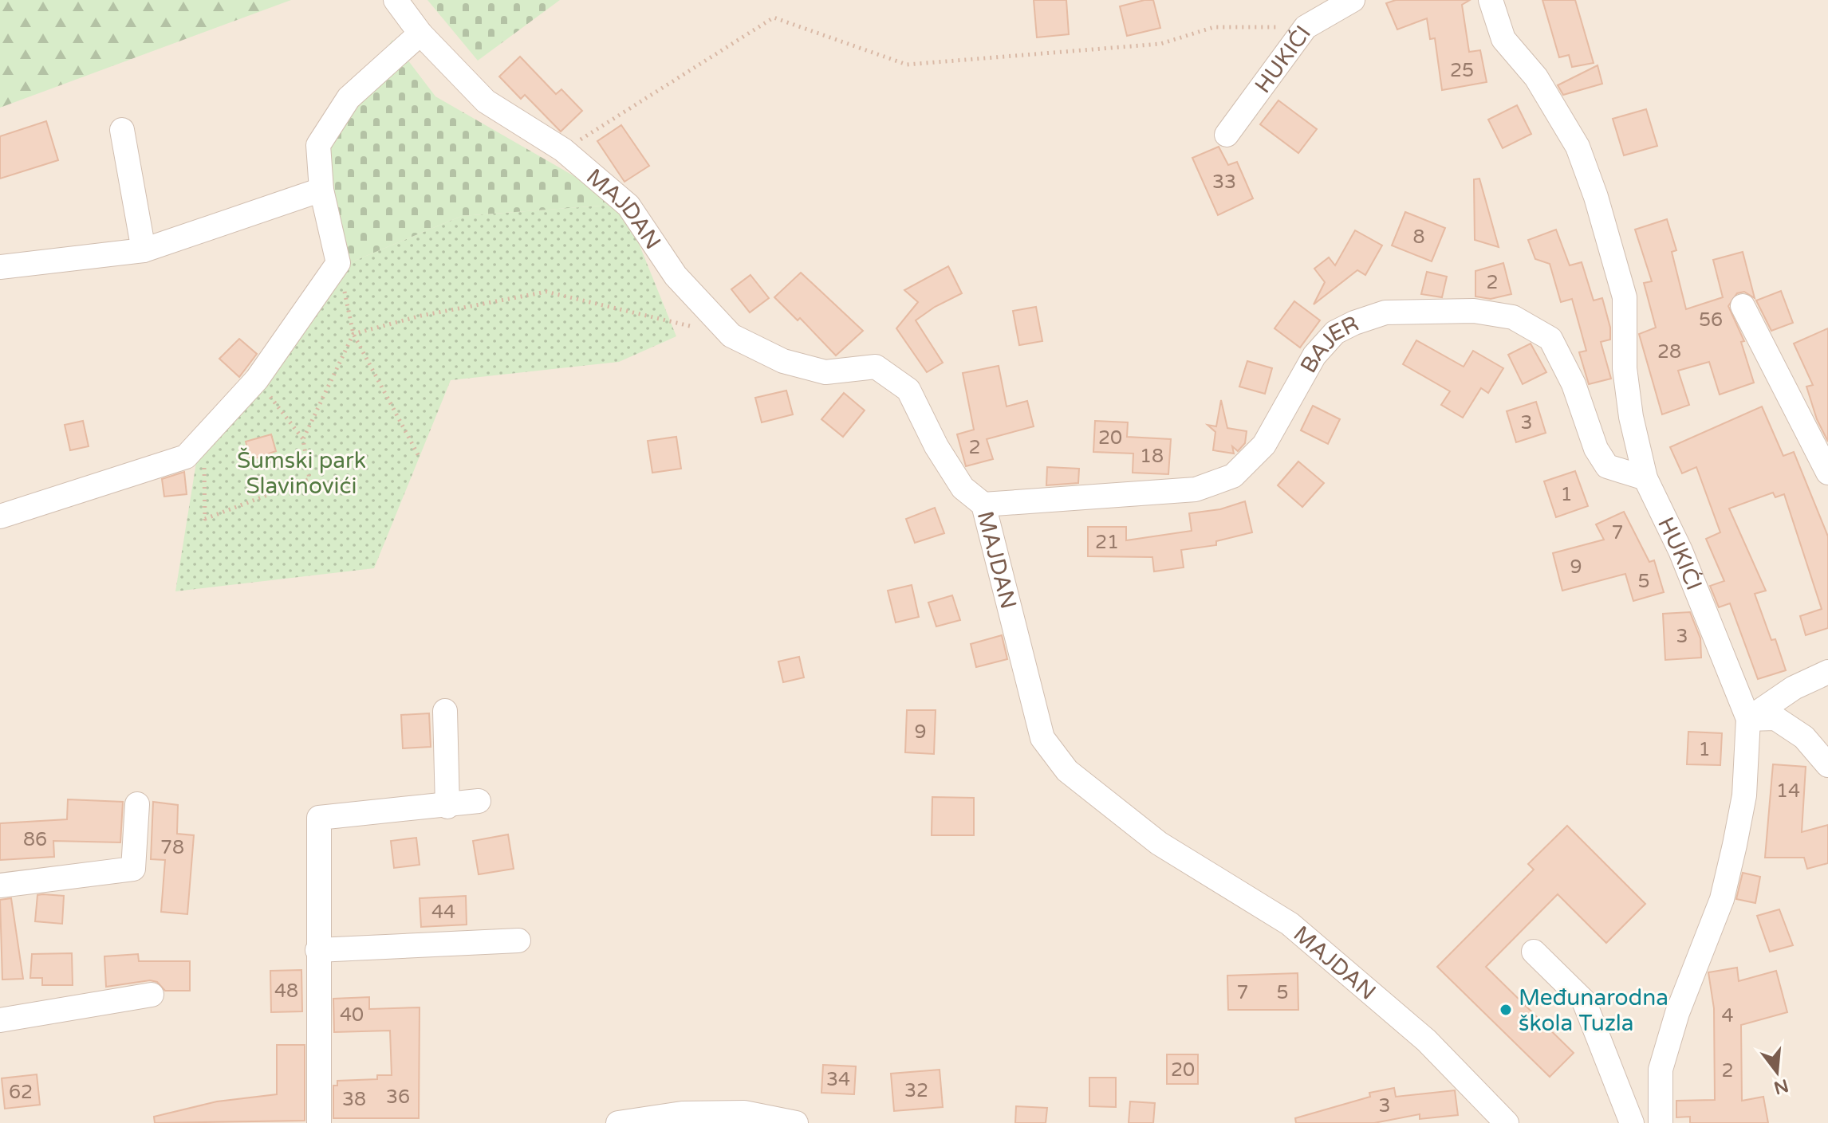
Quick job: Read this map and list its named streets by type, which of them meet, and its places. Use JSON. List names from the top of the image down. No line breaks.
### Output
{"streets":{"street":["HUKIĆI","MAJDAN","BAJER"]},"crossings":[["HUKIĆI","BAJER"],["MAJDAN","BAJER"]],"parks":["Šumski park Slavinovići"],"places":["Međunarodna škola Tuzla"],"house_numbers":["25","33","8","2","56","28","3","20","2","18","1","7","21","9","5","3","9","1","14","86","78","44","48","7","5","40","4","20","2","34","32","62","36","38","3"],"north":"bottom"}
